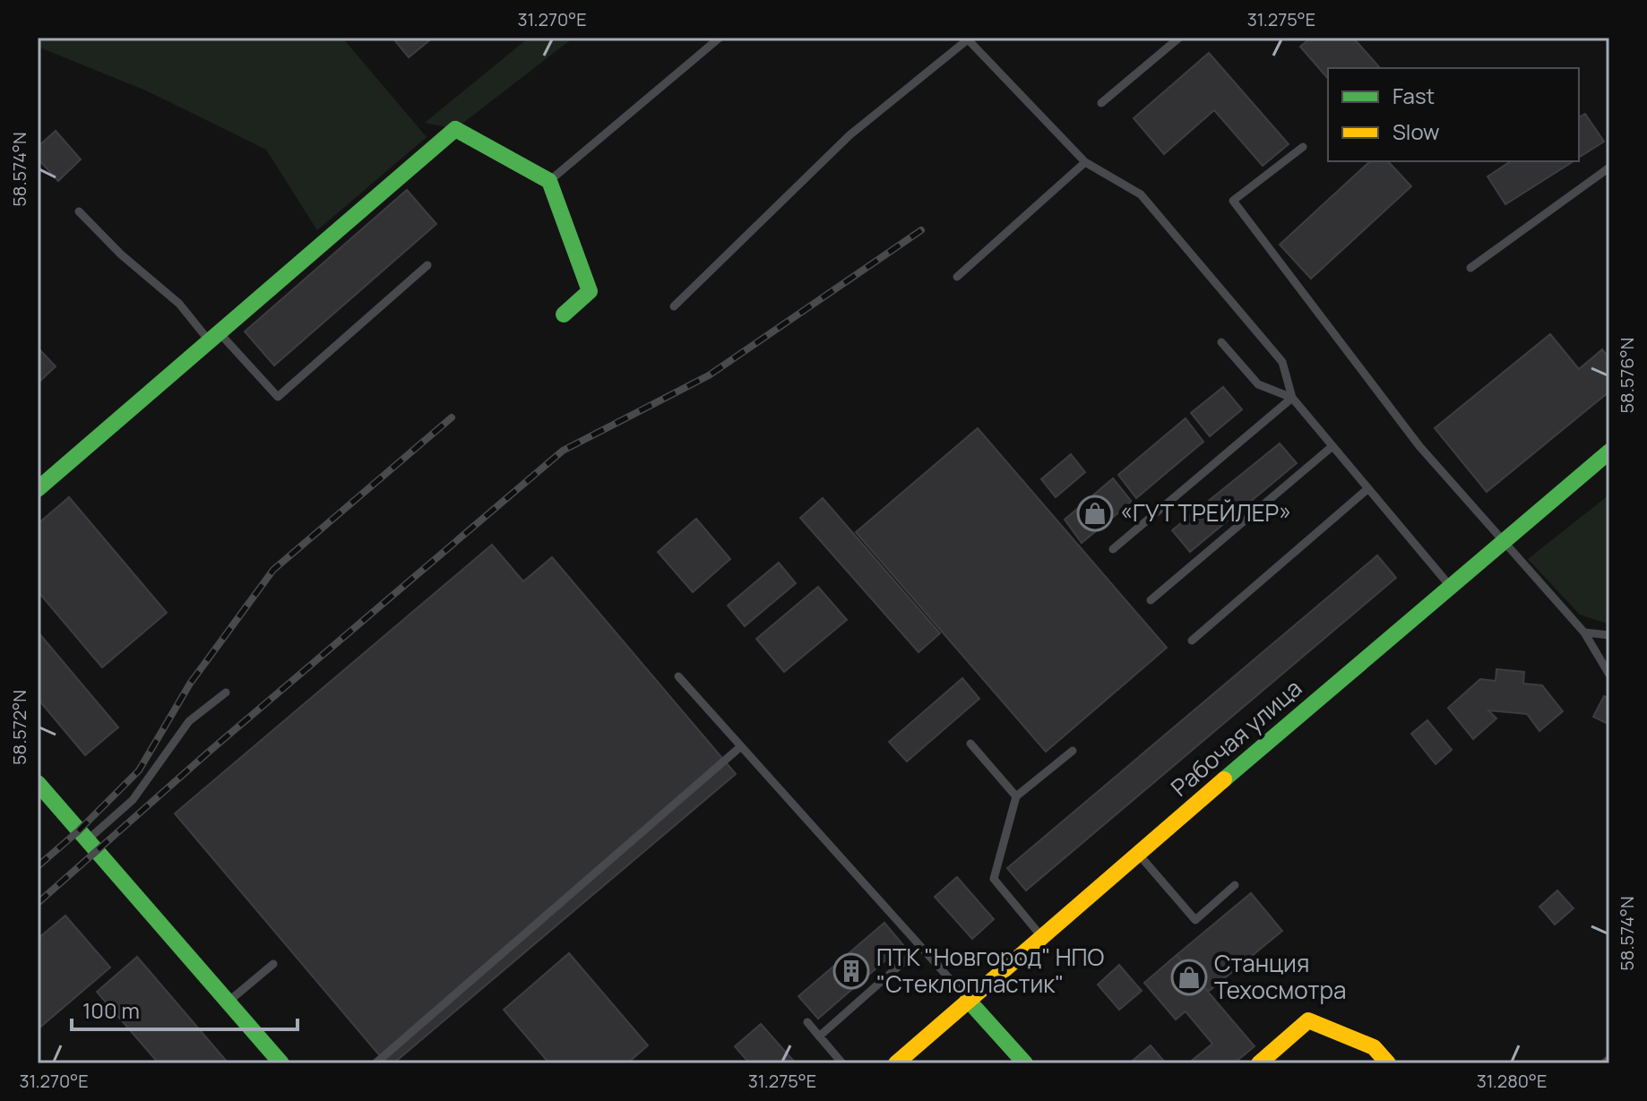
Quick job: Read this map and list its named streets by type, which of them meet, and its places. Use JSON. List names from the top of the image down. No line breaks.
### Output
{"streets":{"street":["Рабочая улица"]},"places":{"shop":["«ГУТ ТРЕЙЛЕР»","Станция Техосмотра"],"building":["ПТК \"Новгород\" НПО \"Стеклопластик\""]},"legend":["Fast","Slow"],"scale_bar":"100 m","coordinates":["31.270°E","31.275°E","58.574°N","58.576°N","58.572°N","31.280°E"]}
